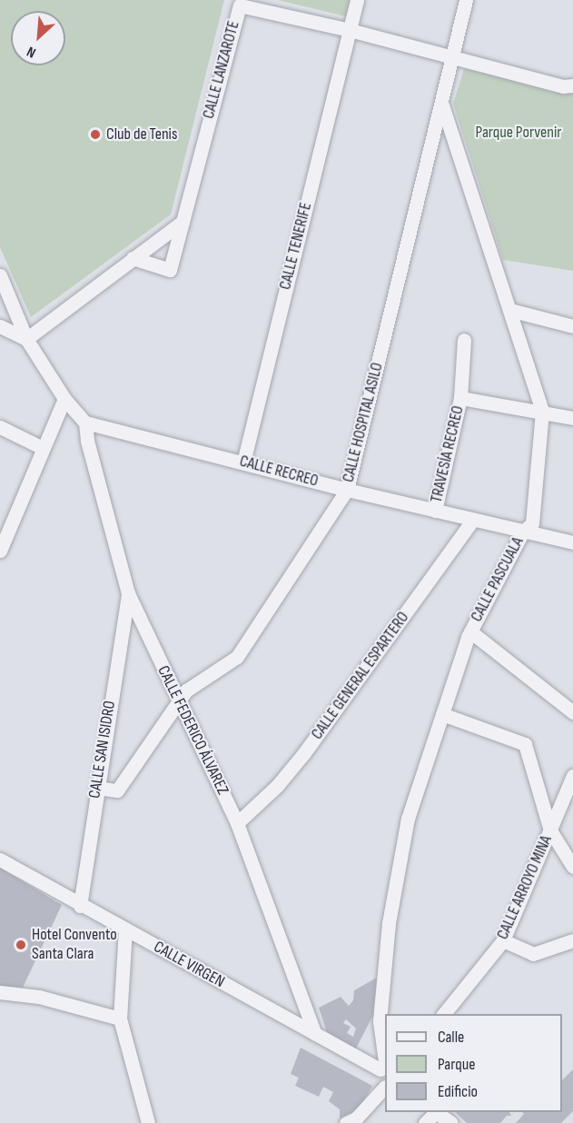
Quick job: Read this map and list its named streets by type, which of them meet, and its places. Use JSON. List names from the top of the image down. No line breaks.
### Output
{"streets":{"street":["CALLE LANZAROTE","CALLE TENERIFE","CALLE HOSPITAL ASILO","TRAVESÍA RECREO","CALLE RECREO","CALLE PASCUALA","CALLE GENERAL ESPARTERO","CALLE FEDERICO ÁLVAREZ","CALLE SAN ISIDRO","CALLE ARROYO MINA","CALLE VIRGEN"]},"crossings":[["CALLE LANZAROTE","CALLE TENERIFE"],["CALLE LANZAROTE","CALLE HOSPITAL ASILO"],["CALLE TENERIFE","CALLE RECREO"],["CALLE HOSPITAL ASILO","CALLE RECREO"],["CALLE HOSPITAL ASILO","CALLE PASCUALA"],["CALLE HOSPITAL ASILO","CALLE FEDERICO ÁLVAREZ"],["CALLE HOSPITAL ASILO","CALLE SAN ISIDRO"],["TRAVESÍA RECREO","CALLE RECREO"],["TRAVESÍA RECREO","CALLE PASCUALA"],["CALLE RECREO","CALLE PASCUALA"],["CALLE RECREO","CALLE GENERAL ESPARTERO"],["CALLE RECREO","CALLE FEDERICO ÁLVAREZ"],["CALLE PASCUALA","CALLE VIRGEN"],["CALLE GENERAL ESPARTERO","CALLE FEDERICO ÁLVAREZ"],["CALLE FEDERICO ÁLVAREZ","CALLE SAN ISIDRO"],["CALLE FEDERICO ÁLVAREZ","CALLE VIRGEN"],["CALLE SAN ISIDRO","CALLE VIRGEN"]],"parks":["Parque Porvenir"],"places":["Club de Tenis","Hotel Convento Santa Clara"],"legend":["Calle","Parque","Edificio"],"north":"bottom left"}
